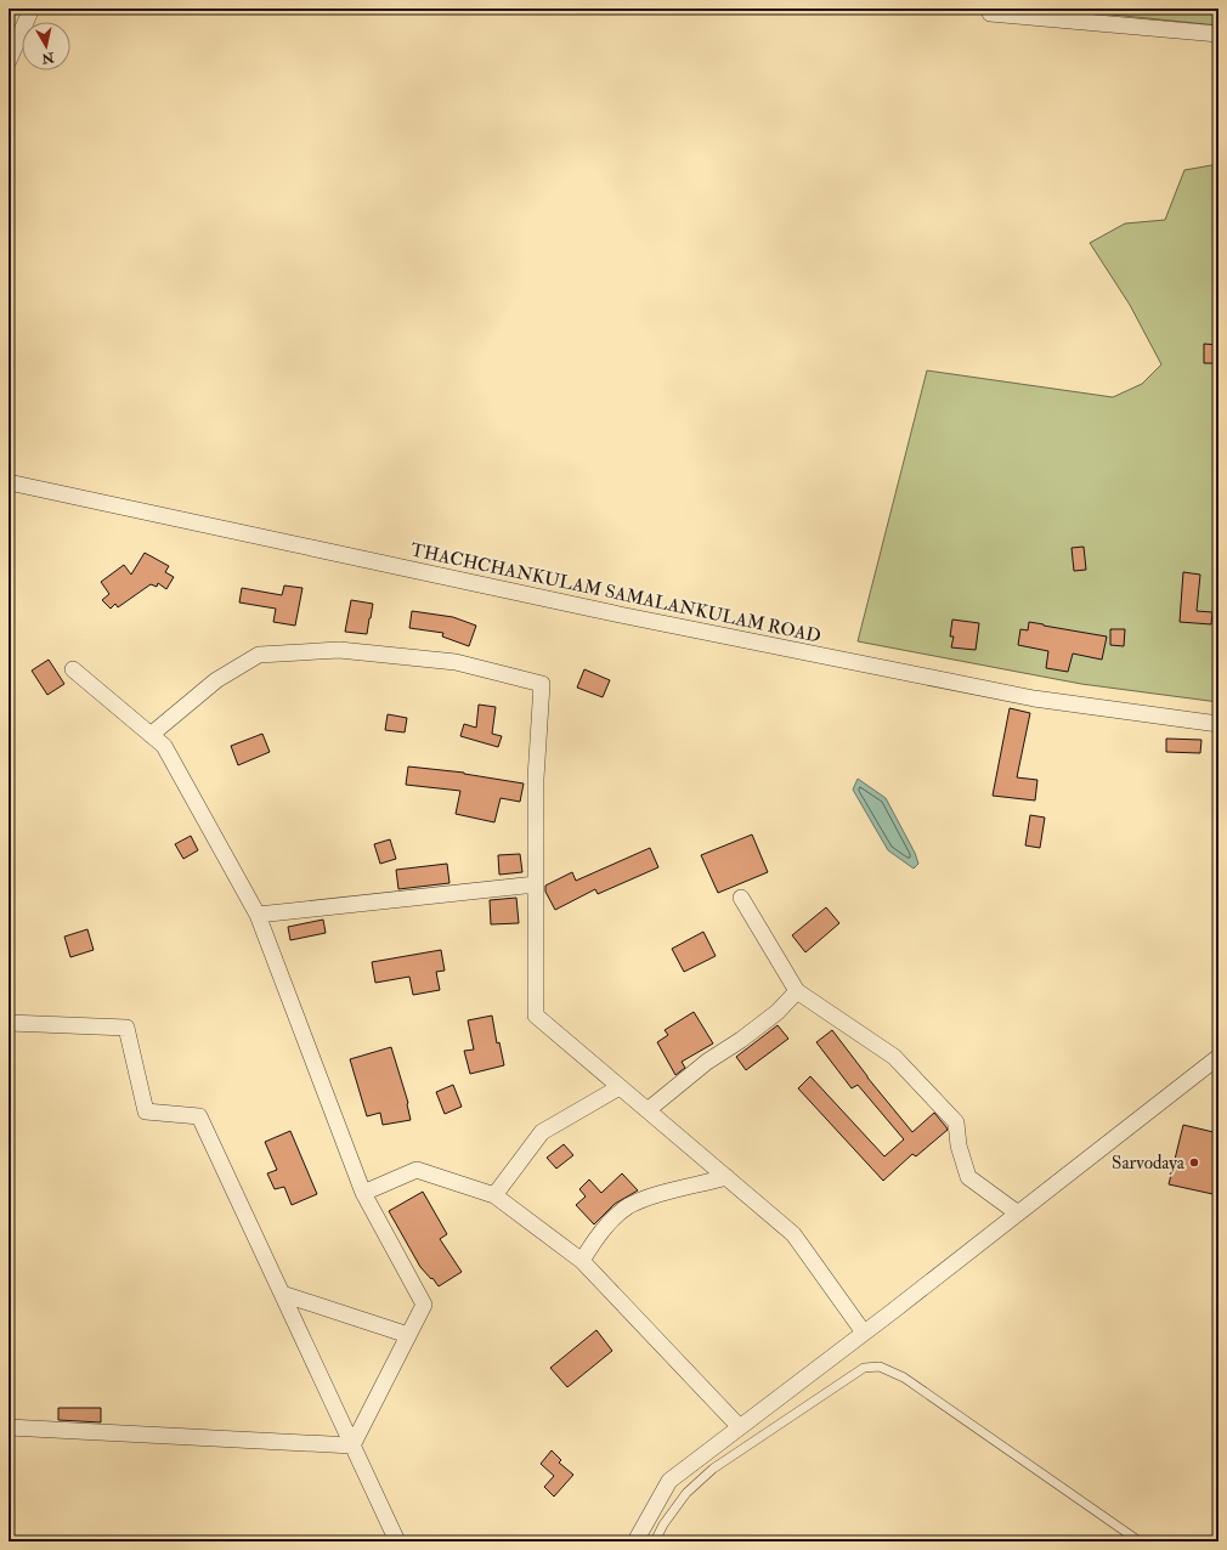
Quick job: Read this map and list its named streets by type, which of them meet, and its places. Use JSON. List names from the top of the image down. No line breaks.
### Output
{"streets":{"street":["THACHCHANKULAM SAMALANKULAM ROAD"]},"places":["Sarvodaya"],"north":"bottom"}
